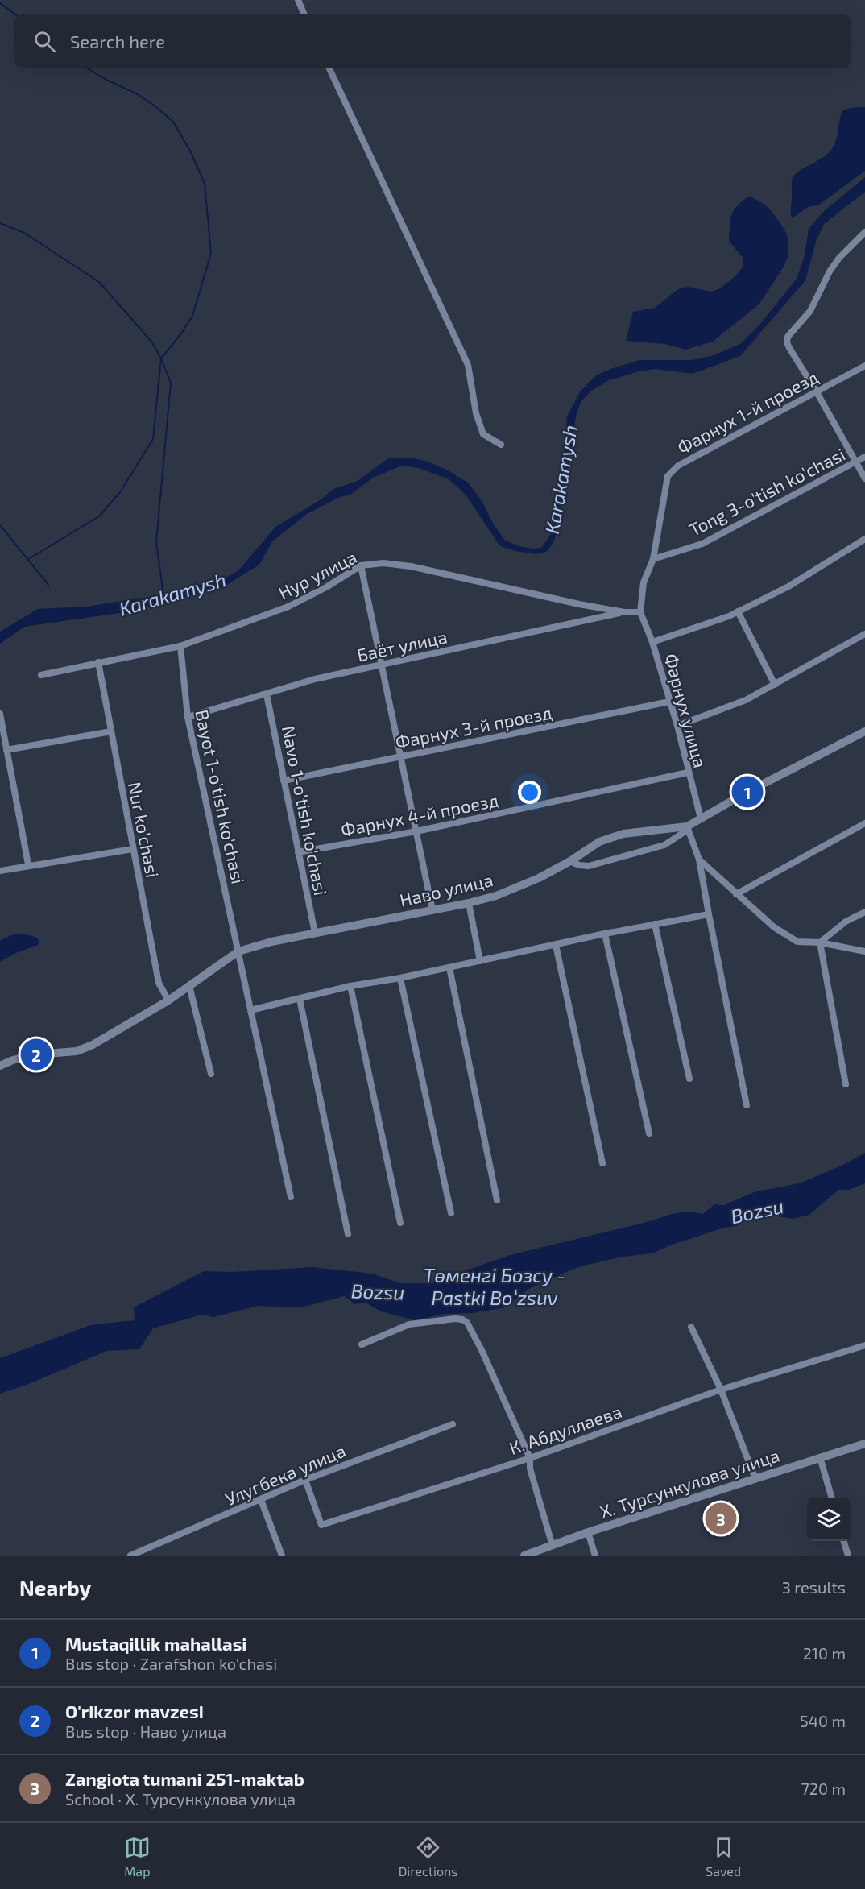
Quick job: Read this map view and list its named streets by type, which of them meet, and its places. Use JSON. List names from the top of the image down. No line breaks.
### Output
{"streets":{"street":["Фарнух 1-й проезд","Tong 3-o'tish ko'chasi","Нур улица","Баёт улица","Фарнух улица","Фарнух 3-й проезд","Bayot 1-o'tish ko'chasi","Navo 1-o'tish ko'chasi","Фарнух 4-й проезд","Nur ko'chasi","Наво улица","К. Абдуллаева","Улугбека улица","Х. Турсункулова улица"]},"crossings":[["Фарнух 1-й проезд","Tong 3-o'tish ko'chasi"],["Фарнух 1-й проезд","Нур улица"],["Фарнух 1-й проезд","Фарнух улица"],["Нур улица","Баёт улица"],["Нур улица","Фарнух улица"],["Нур улица","Bayot 1-o'tish ko'chasi"],["Нур улица","Nur ko'chasi"],["Баёт улица","Bayot 1-o'tish ko'chasi"],["Баёт улица","Navo 1-o'tish ko'chasi"],["Фарнух улица","Фарнух 3-й проезд"],["Фарнух улица","Фарнух 4-й проезд"],["Фарнух 3-й проезд","Navo 1-o'tish ko'chasi"],["Bayot 1-o'tish ko'chasi","Наво улица"],["Navo 1-o'tish ko'chasi","Фарнух 4-й проезд"],["Navo 1-o'tish ko'chasi","Наво улица"],["Nur ko'chasi","Наво улица"],["К. Абдуллаева","Улугбека улица"]],"water":["Karakamysh","Bozsu","Төменгі Бозсу - Pastki Boʻzsuv"],"page":{"search":"Search here","pins":["1","2","3"],"heading":["Nearby","3 results"],"list":[{"mark":"1","name":"Mustaqillik mahallasi","note":"Bus stop · Zarafshon ko'chasi","value":"210 m"},{"mark":"2","name":"O'rikzor mavzesi","note":"Bus stop · Наво улица","value":"540 m"},{"mark":"3","name":"Zangiota tumani 251-maktab","note":"School · Х. Турсункулова улица","value":"720 m"}],"nav":["Map","Directions","Saved"]}}
